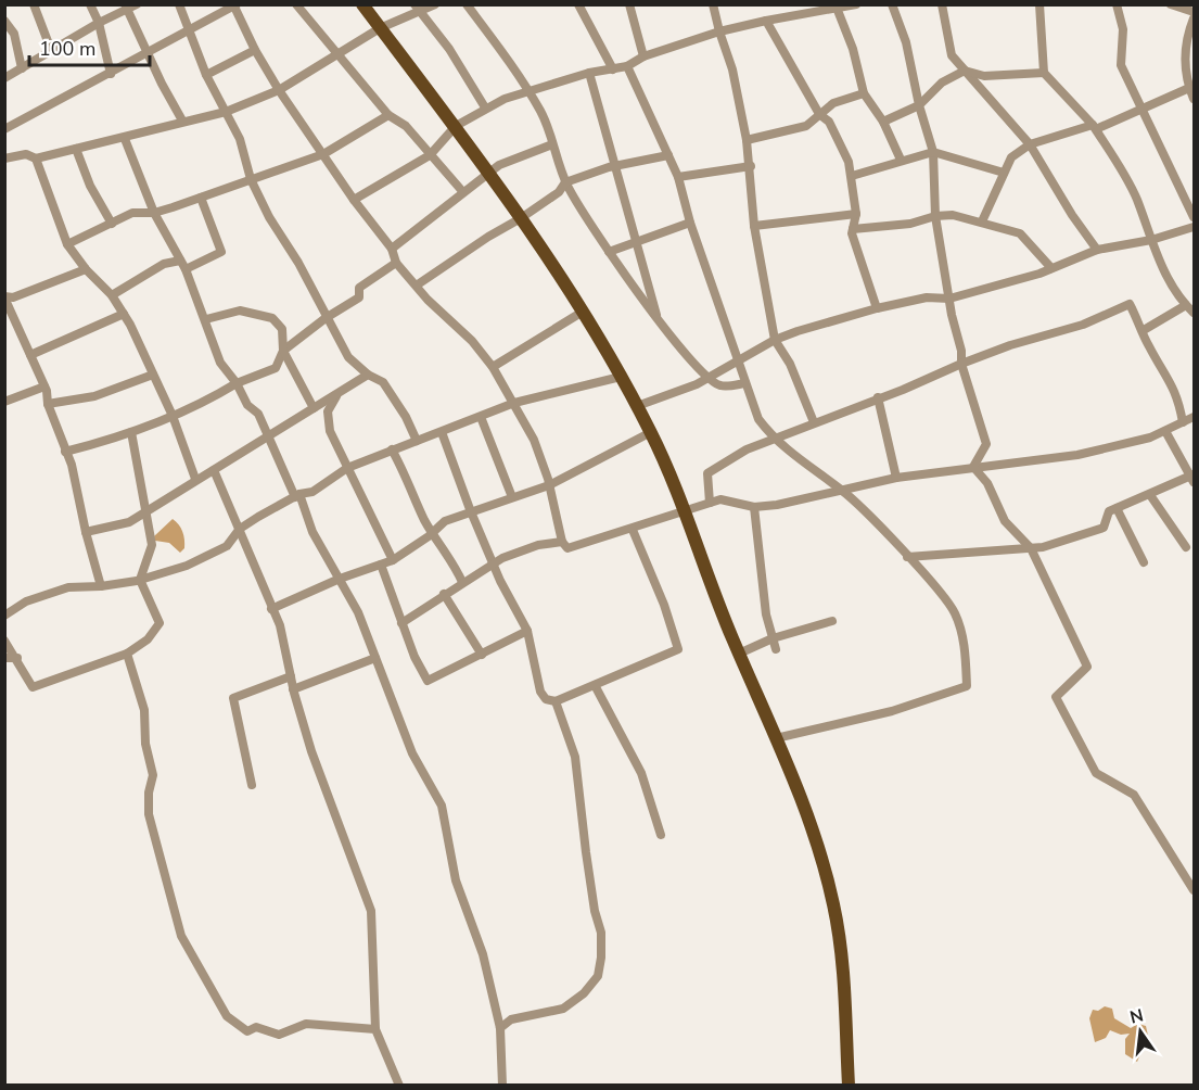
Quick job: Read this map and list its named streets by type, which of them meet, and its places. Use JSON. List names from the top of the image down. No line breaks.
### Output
{"scale_bar":"100 m","north":"top"}
